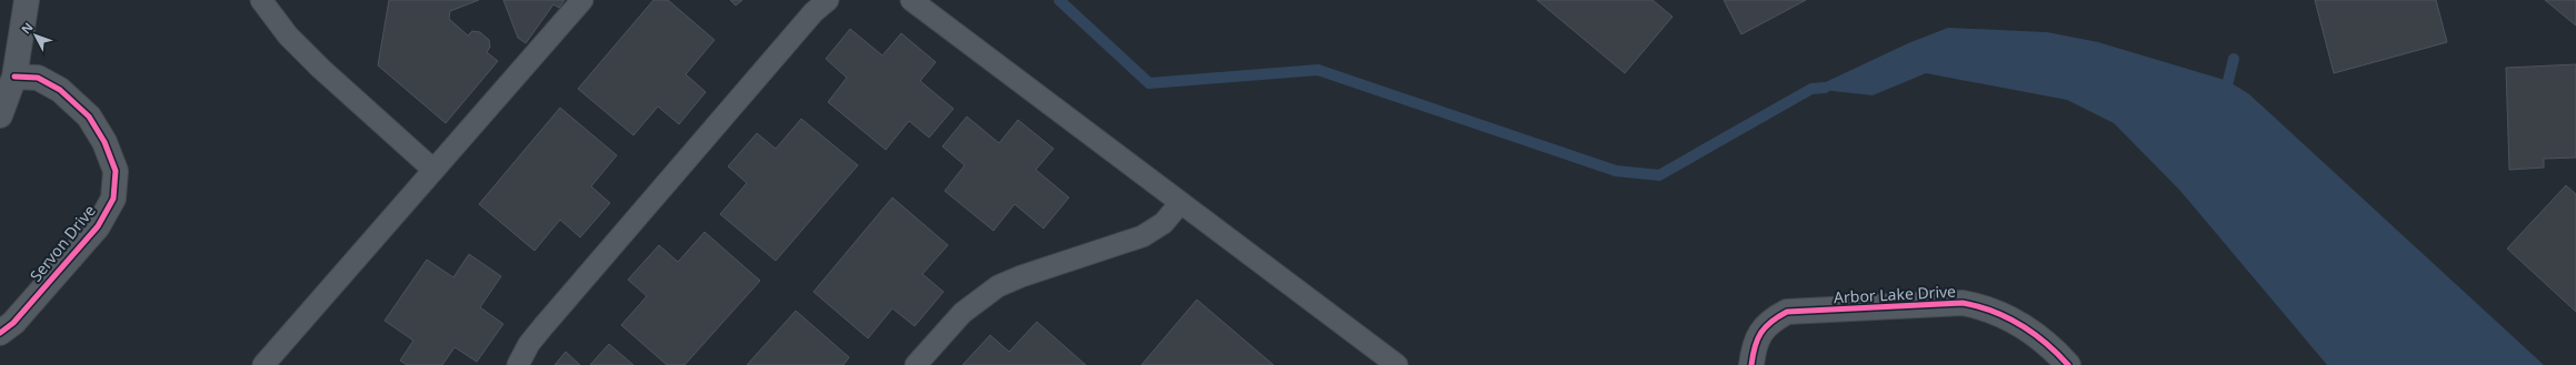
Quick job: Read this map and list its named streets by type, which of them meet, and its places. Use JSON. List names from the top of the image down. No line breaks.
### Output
{"streets":{"street":["Servon Drive","Arbor Lake Drive"]},"north":"top left"}
